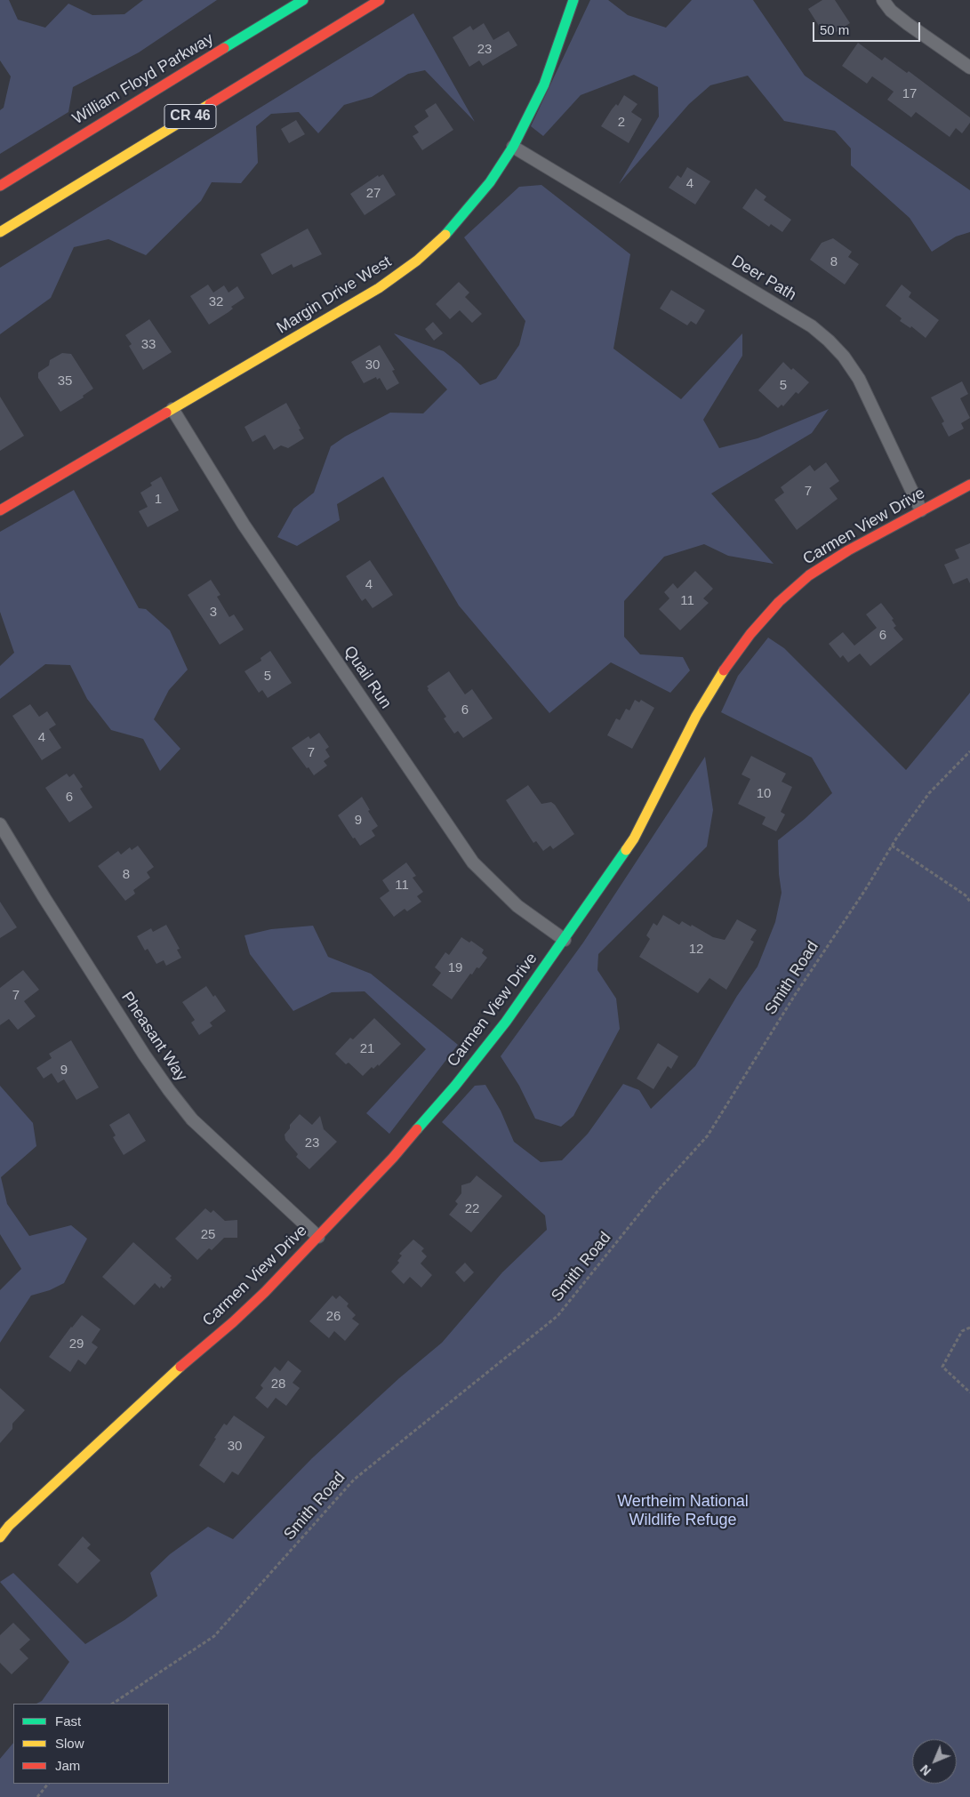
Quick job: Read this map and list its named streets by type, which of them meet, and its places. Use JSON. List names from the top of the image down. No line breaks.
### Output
{"streets":{"main road":["William Floyd Parkway","CR 46","Margin Drive West","Carmen View Drive"],"street":["Deer Path","Quail Run","Pheasant Way"],"path":["Smith Road"]},"crossings":[["Deer Path","Margin Drive West"],["Deer Path","Carmen View Drive"],["Margin Drive West","Quail Run"],["Carmen View Drive","Quail Run"],["Carmen View Drive","Pheasant Way"]],"parks":["Wertheim National Wildlife Refuge"],"house_numbers":["23","17","2","4","27","8","32","33","30","35","5","7","1","4","11","3","6","5","6","4","7","10","6","9","8","11","12","19","7","21","9","23","22","25","26","29","28","30"],"legend":["Fast","Slow","Jam"],"scale_bar":"50 m","north":"bottom left"}
